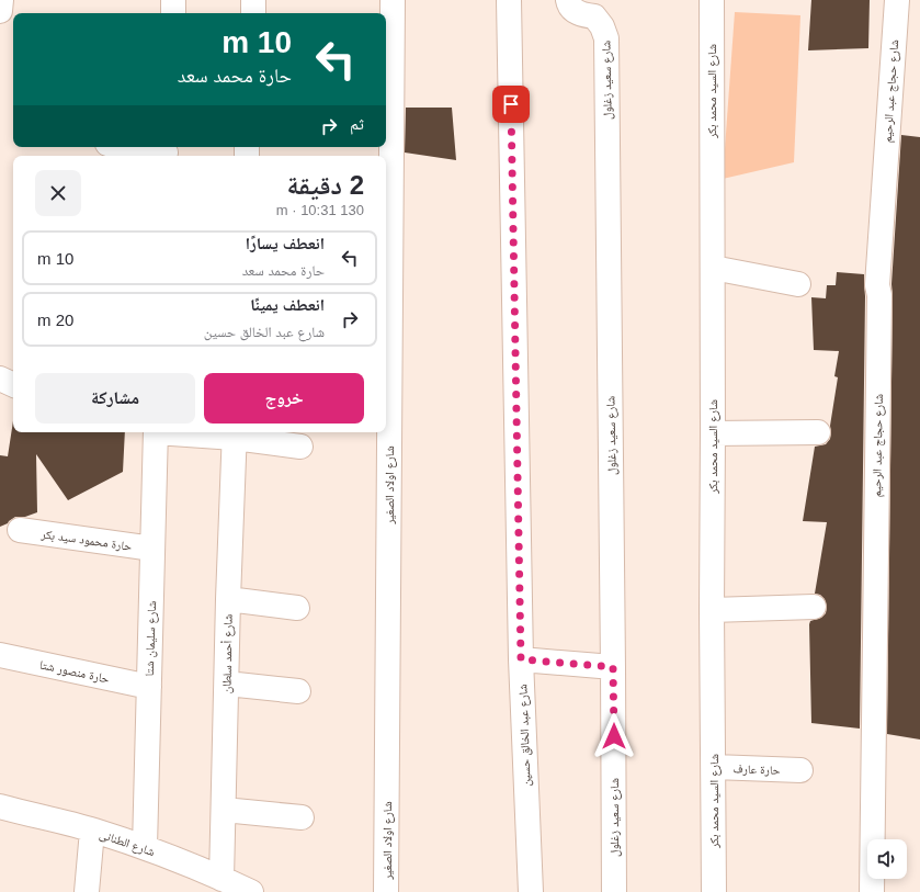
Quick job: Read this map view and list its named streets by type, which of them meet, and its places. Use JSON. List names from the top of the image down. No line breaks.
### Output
{"streets":{"street":["شارع سعيد زغلول","شارع السيد محمد بكر","شارع حجاج عبد الرحيم","شارع اولاد الصغير","حارة محمود سيد بكر","شارع سليمان شتا","شارع أحمد سلطان","حارة منصور شتا","شارع عبد الخالق حسين","حارة عارف","شارع الطنانى"]},"crossings":[["شارع السيد محمد بكر","حارة عارف"],["حارة محمود سيد بكر","شارع سليمان شتا"],["شارع سليمان شتا","حارة منصور شتا"],["شارع سليمان شتا","شارع الطنانى"],["شارع أحمد سلطان","شارع الطنانى"]],"page":{"turn":["10 m","حارة محمد سعد"],"then":"ثم","heading":["2 دقيقة","130 m · 10:31"],"list":[{"name":"انعطف يسارًا","note":"حارة محمد سعد","value":"10 m"},{"name":"انعطف يمينًا","note":"شارع عبد الخالق حسين","value":"20 m"}],"buttons":["خروج","مشاركة"]}}
